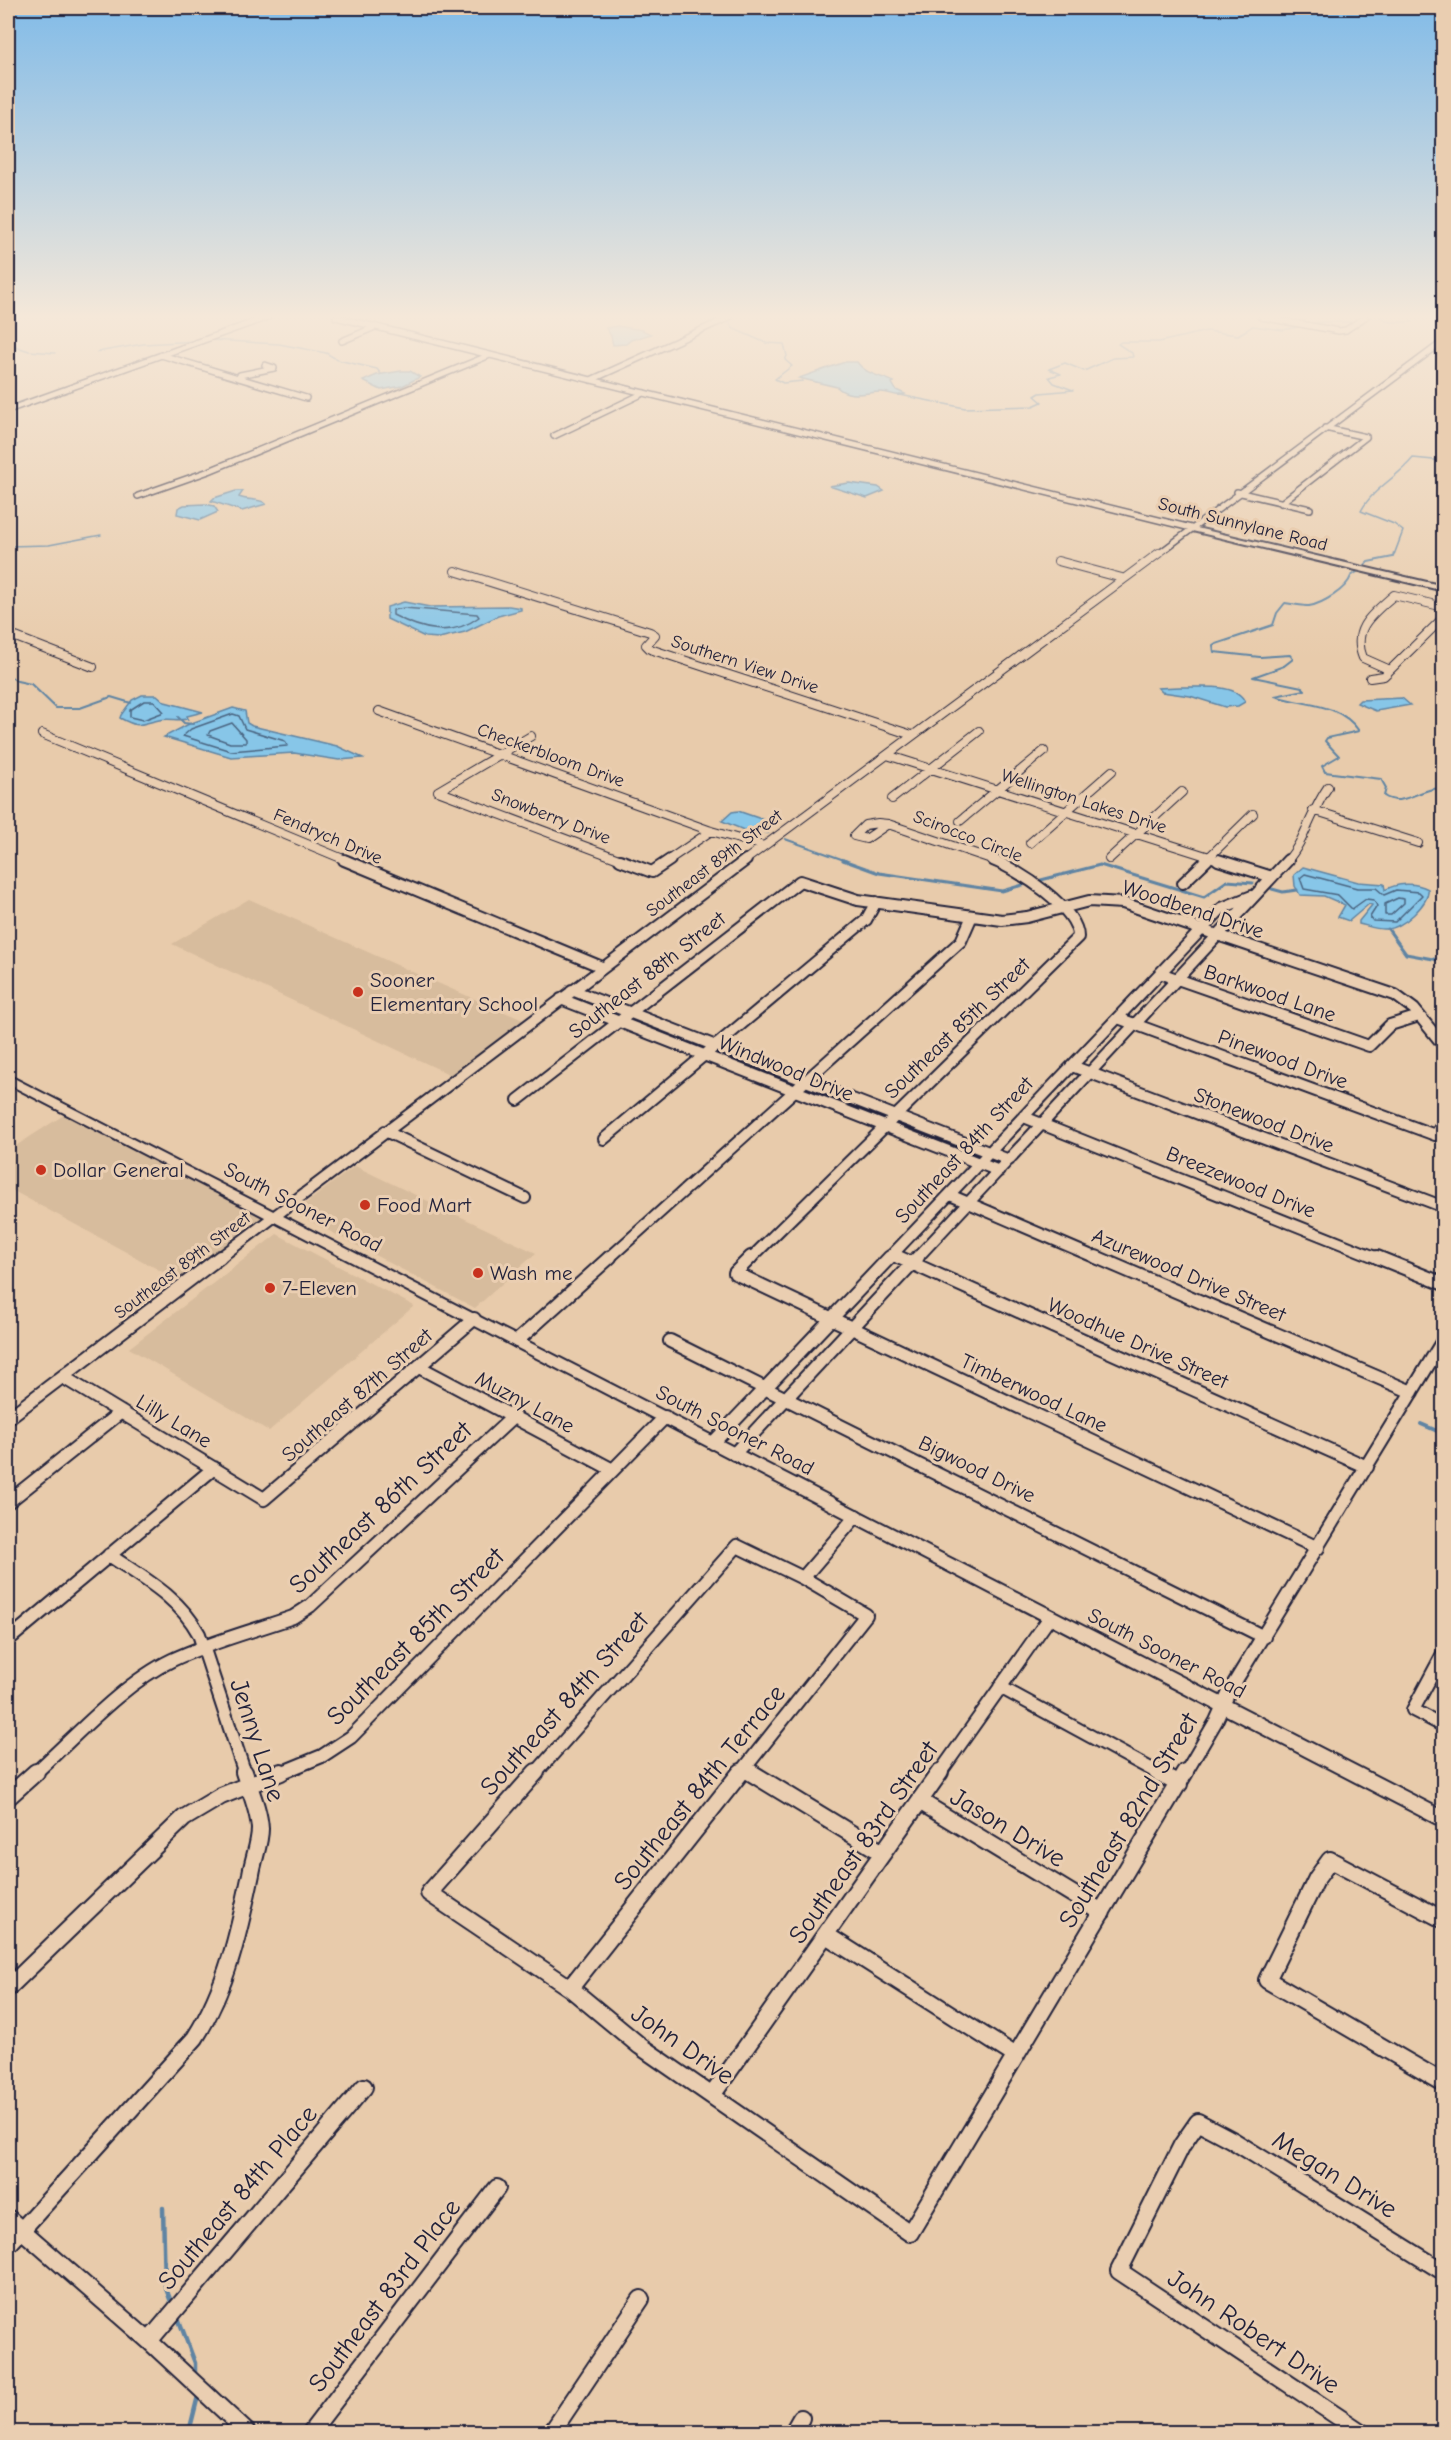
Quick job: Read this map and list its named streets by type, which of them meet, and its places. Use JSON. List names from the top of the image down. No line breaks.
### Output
{"streets":{"main road":["South Sunnylane Road","South Sooner Road"],"street":["Southern View Drive","Checkerbloom Drive","Wellington Lakes Drive","Snowberry Drive","Fendrych Drive","Scirocco Circle","Southeast 89th Street","Woodbend Drive","Southeast 88th Street","Barkwood Lane","Southeast 85th Street","Pinewood Drive","Windwood Drive","Stonewood Drive","Southeast 84th Street","Breezewood Drive","Azurewood Drive Street","Woodhue Drive Street","Timberwood Lane","Southeast 87th Street","Muzny Lane","Lilly Lane","Bigwood Drive","Southeast 86th Street","Jenny Lane","Southeast 84th Terrace","Southeast 82nd Street","Jason Drive","Southeast 83rd Street","John Drive","Megan Drive","Southeast 84th Place","Southeast 83rd Place","John Robert Drive"]},"crossings":[["South Sunnylane Road","Southeast 89th Street"],["Southern View Drive","Southeast 89th Street"],["Checkerbloom Drive","Snowberry Drive"],["Checkerbloom Drive","Southeast 89th Street"],["Wellington Lakes Drive","Southeast 89th Street"],["Wellington Lakes Drive","Southeast 84th Street"],["Fendrych Drive","Southeast 89th Street"],["Scirocco Circle","Woodbend Drive"],["Scirocco Circle","Southeast 85th Street"],["Southeast 89th Street","Windwood Drive"],["Southeast 89th Street","South Sooner Road"],["Southeast 89th Street","Lilly Lane"],["Woodbend Drive","Southeast 88th Street"],["Woodbend Drive","Barkwood Lane"],["Woodbend Drive","Southeast 85th Street"],["Woodbend Drive","Southeast 84th Street"],["Southeast 88th Street","Windwood Drive"],["Barkwood Lane","Southeast 84th Street"],["Southeast 85th Street","Windwood Drive"],["Southeast 85th Street","South Sooner Road"],["Southeast 85th Street","Timberwood Lane"],["Southeast 85th Street","Muzny Lane"],["Southeast 85th Street","Jenny Lane"],["Pinewood Drive","Southeast 84th Street"],["Windwood Drive","Southeast 84th Street"],["Stonewood Drive","Southeast 84th Street"],["Southeast 84th Street","Breezewood Drive"],["Southeast 84th Street","South Sooner Road"],["Southeast 84th Street","Azurewood Drive Street"],["Southeast 84th Street","Woodhue Drive Street"],["Southeast 84th Street","Timberwood Lane"],["Southeast 84th Street","Bigwood Drive"],["Southeast 84th Street","Southeast 84th Terrace"],["Southeast 84th Street","John Drive"],["South Sooner Road","Southeast 87th Street"],["South Sooner Road","Southeast 82nd Street"],["South Sooner Road","Southeast 83rd Street"],["Azurewood Drive Street","Southeast 82nd Street"],["Woodhue Drive Street","Southeast 82nd Street"],["Timberwood Lane","Southeast 82nd Street"],["Southeast 87th Street","Muzny Lane"],["Southeast 87th Street","Lilly Lane"],["Muzny Lane","Southeast 86th Street"],["Bigwood Drive","Southeast 82nd Street"],["Southeast 86th Street","Jenny Lane"],["Southeast 84th Terrace","John Drive"],["Southeast 82nd Street","Jason Drive"],["Southeast 82nd Street","John Drive"],["Jason Drive","Southeast 83rd Street"],["Southeast 83rd Street","John Drive"],["Megan Drive","John Robert Drive"]],"places":["Sooner Elementary School","Dollar General","Food Mart","Wash me","7-Eleven"]}
